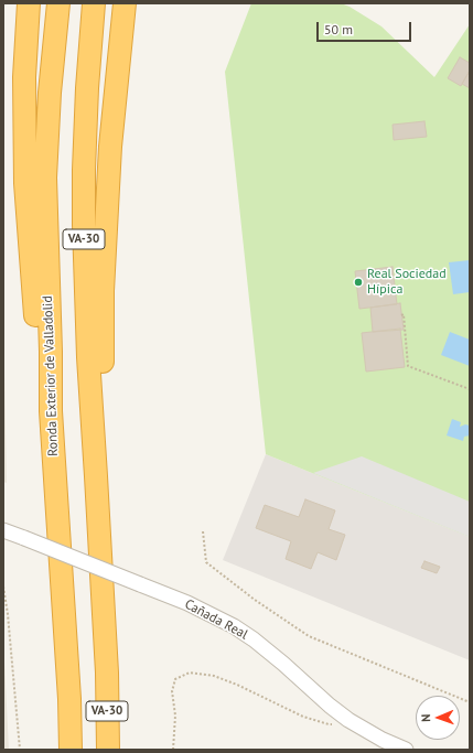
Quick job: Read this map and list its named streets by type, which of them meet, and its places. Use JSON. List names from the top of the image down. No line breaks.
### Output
{"streets":{"highway":["VA-30","Ronda Exterior de Valladolid"],"street":["Cañada Real"]},"places":["Real Sociedad Hípica"],"scale_bar":"50 m","north":"left"}
